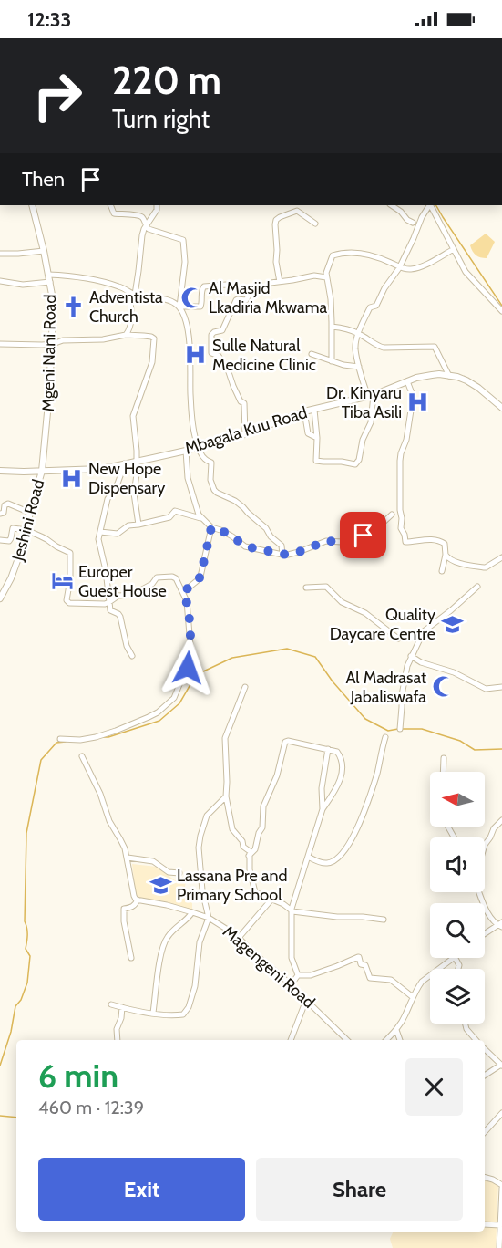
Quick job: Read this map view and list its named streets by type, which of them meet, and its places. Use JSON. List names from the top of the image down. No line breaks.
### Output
{"streets":{"street":["Mgeni Nani Road","Mbagala Kuu Road","Jeshini Road","Magengeni Road"]},"crossings":[["Mgeni Nani Road","Mbagala Kuu Road"],["Mgeni Nani Road","Jeshini Road"],["Mbagala Kuu Road","Jeshini Road"]],"places":{"mosque":["Al Masjid Lkadiria Mkwama","Al Madrasat Jabaliswafa"],"church":["Adventista Church"],"hospital":["Sulle Natural Medicine Clinic","Dr. Kinyaru Tiba Asili","New Hope Dispensary"],"hotel":["Europer Guest House"],"school or university":["Quality Daycare Centre","Lassana Pre and Primary School"]},"north":"left","page":{"status":"12:33","turn":["220 m","Turn right"],"then":"Then","heading":["6 min","460 m · 12:39"],"buttons":["Exit","Share"]}}
